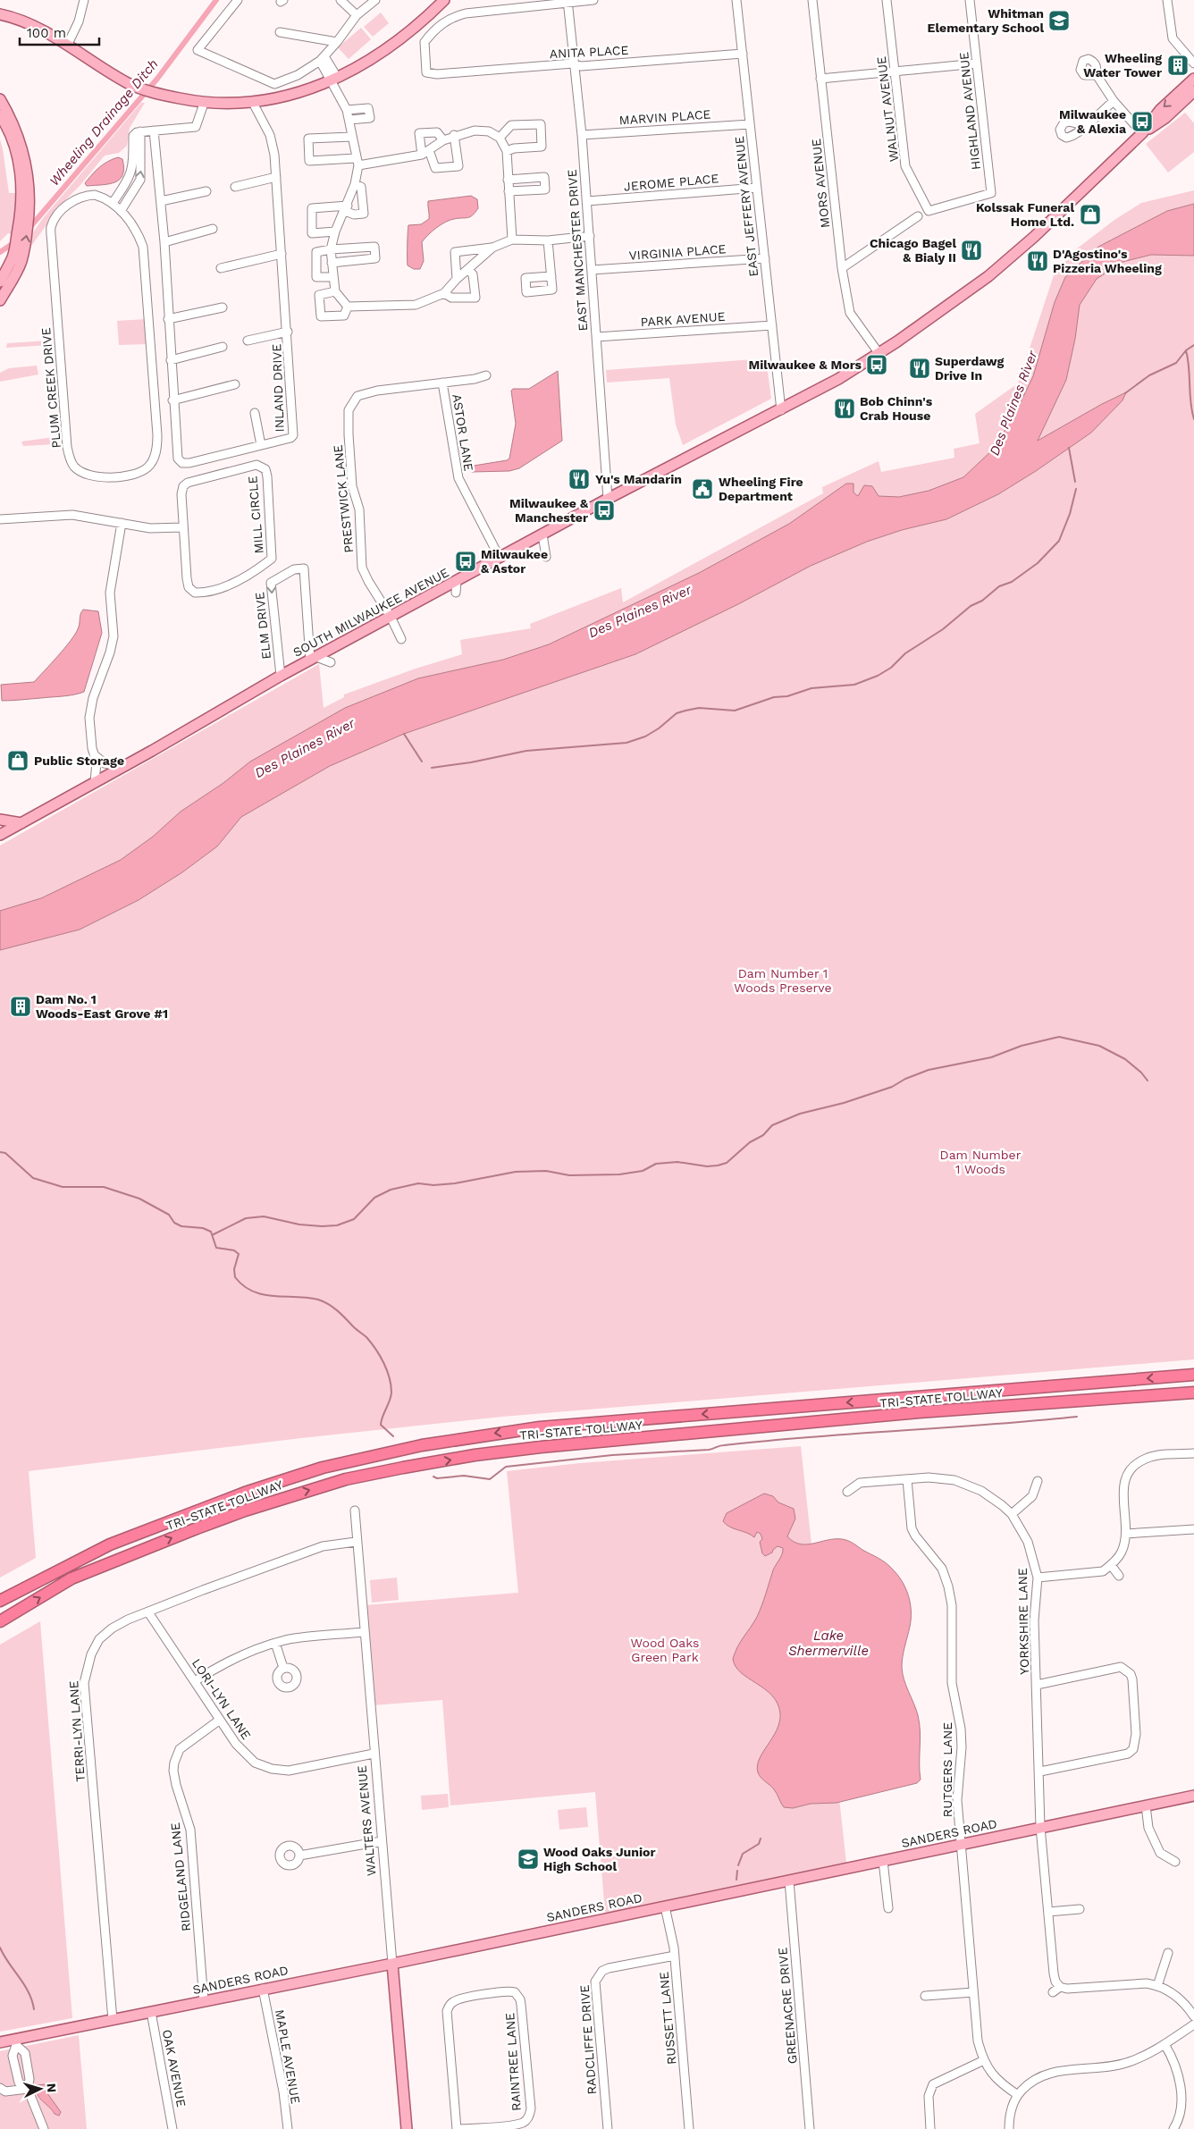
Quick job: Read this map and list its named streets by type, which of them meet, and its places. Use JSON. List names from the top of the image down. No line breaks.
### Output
{"streets":{"highway":["TRI-STATE TOLLWAY"],"main road":["SOUTH MILWAUKEE AVENUE","WALTERS AVENUE","SANDERS ROAD"],"street":["ANITA PLACE","WALNUT AVENUE","HIGHLAND AVENUE","MARVIN PLACE","JEROME PLACE","MORS AVENUE","EAST JEFFERY AVENUE","EAST MANCHESTER DRIVE","VIRGINIA PLACE","PARK AVENUE","PLUM CREEK DRIVE","INLAND DRIVE","ASTOR LANE","PRESTWICK LANE","MILL CIRCLE","ELM DRIVE","YORKSHIRE LANE","LORI-LYN LANE","TERRI-LYN LANE","RUTGERS LANE","RIDGELAND LANE","GREENACRE DRIVE","RUSSETT LANE","RADCLIFFE DRIVE","MAPLE AVENUE","RAINTREE LANE","OAK AVENUE"]},"crossings":[["ANITA PLACE","EAST JEFFERY AVENUE"],["ANITA PLACE","EAST MANCHESTER DRIVE"],["WALNUT AVENUE","HIGHLAND AVENUE"],["MARVIN PLACE","EAST JEFFERY AVENUE"],["MARVIN PLACE","EAST MANCHESTER DRIVE"],["JEROME PLACE","EAST JEFFERY AVENUE"],["JEROME PLACE","EAST MANCHESTER DRIVE"],["MORS AVENUE","SOUTH MILWAUKEE AVENUE"],["EAST JEFFERY AVENUE","VIRGINIA PLACE"],["EAST JEFFERY AVENUE","PARK AVENUE"],["EAST JEFFERY AVENUE","SOUTH MILWAUKEE AVENUE"],["EAST MANCHESTER DRIVE","VIRGINIA PLACE"],["EAST MANCHESTER DRIVE","PARK AVENUE"],["EAST MANCHESTER DRIVE","SOUTH MILWAUKEE AVENUE"],["ASTOR LANE","PRESTWICK LANE"],["ASTOR LANE","SOUTH MILWAUKEE AVENUE"],["PRESTWICK LANE","SOUTH MILWAUKEE AVENUE"],["SOUTH MILWAUKEE AVENUE","ELM DRIVE"],["YORKSHIRE LANE","RUTGERS LANE"],["YORKSHIRE LANE","SANDERS ROAD"],["LORI-LYN LANE","TERRI-LYN LANE"],["LORI-LYN LANE","WALTERS AVENUE"],["LORI-LYN LANE","RIDGELAND LANE"],["TERRI-LYN LANE","WALTERS AVENUE"],["TERRI-LYN LANE","SANDERS ROAD"],["RUTGERS LANE","SANDERS ROAD"],["WALTERS AVENUE","SANDERS ROAD"],["SANDERS ROAD","RIDGELAND LANE"],["SANDERS ROAD","GREENACRE DRIVE"],["SANDERS ROAD","RUSSETT LANE"],["SANDERS ROAD","MAPLE AVENUE"],["SANDERS ROAD","OAK AVENUE"],["RUSSETT LANE","RADCLIFFE DRIVE"]],"water":["Wheeling Drainage Ditch","Des Plaines River","Lake Shermerville"],"parks":["Dam Number 1 Woods Preserve","Dam Number 1 Woods","Wood Oaks Green Park"],"places":{"school or university":["Whitman Elementary School","Wood Oaks Junior High School"],"building":["Wheeling Water Tower","Dam No. 1 Woods-East Grove #1"],"bus stop":["Milwaukee & Alexia","Milwaukee & Mors","Milwaukee & Manchester","Milwaukee & Astor"],"shop":["Kolssak Funeral Home Ltd.","Public Storage"],"restaurant":["Chicago Bagel & Bialy II","D'Agostino's Pizzeria Wheeling","Superdawg Drive In","Bob Chinn's Crab House","Yu's Mandarin"],"public building":["Wheeling Fire Department"]},"scale_bar":"100 m","north":"right"}
